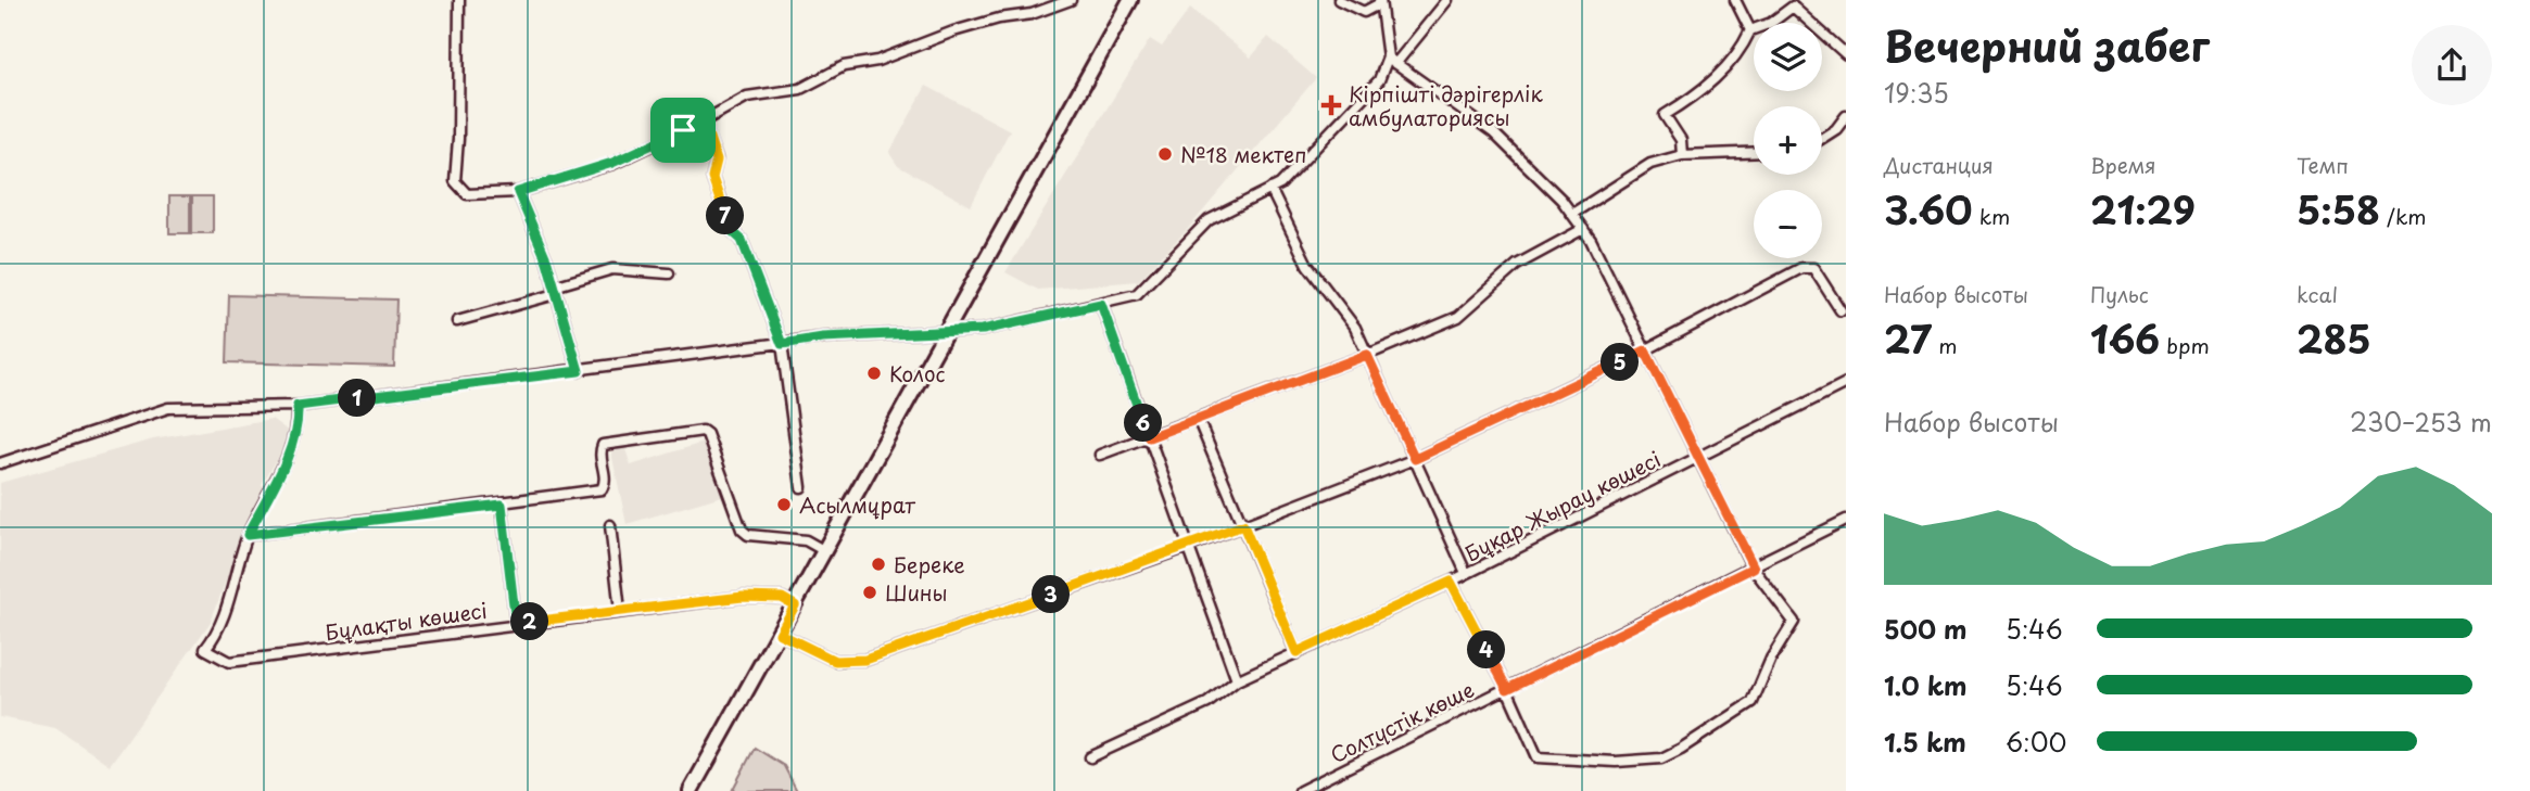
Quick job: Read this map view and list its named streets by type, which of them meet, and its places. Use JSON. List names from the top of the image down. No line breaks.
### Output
{"streets":{"street":["Бұқар Жырау көшесі","Бұлақты көшесі","Солтүстік көше"]},"places":{"health":["Кірпішті дәрігерлік амбулаториясы"],"other":["№18 мектеп","Колос","Асылмұрат","Береке","Шины"]},"page":{"heading":["Вечерний забег","19:35"],"map_buttons":["+","−"],"stats":[["Дистанция","3.60 km"],["Время","21:29"],["Темп","5:58 /km"],["Набор высоты","27 m"],["Пульс","166 bpm"],["kcal","285"]],"pins":["7","5","1","6","3","2","4"],"chart":["Набор высоты","230–253 m"],"list":[{"name":"500 m","note":"5:46"},{"name":"1.0 km","note":"5:46"},{"name":"1.5 km","note":"6:00"}]}}
